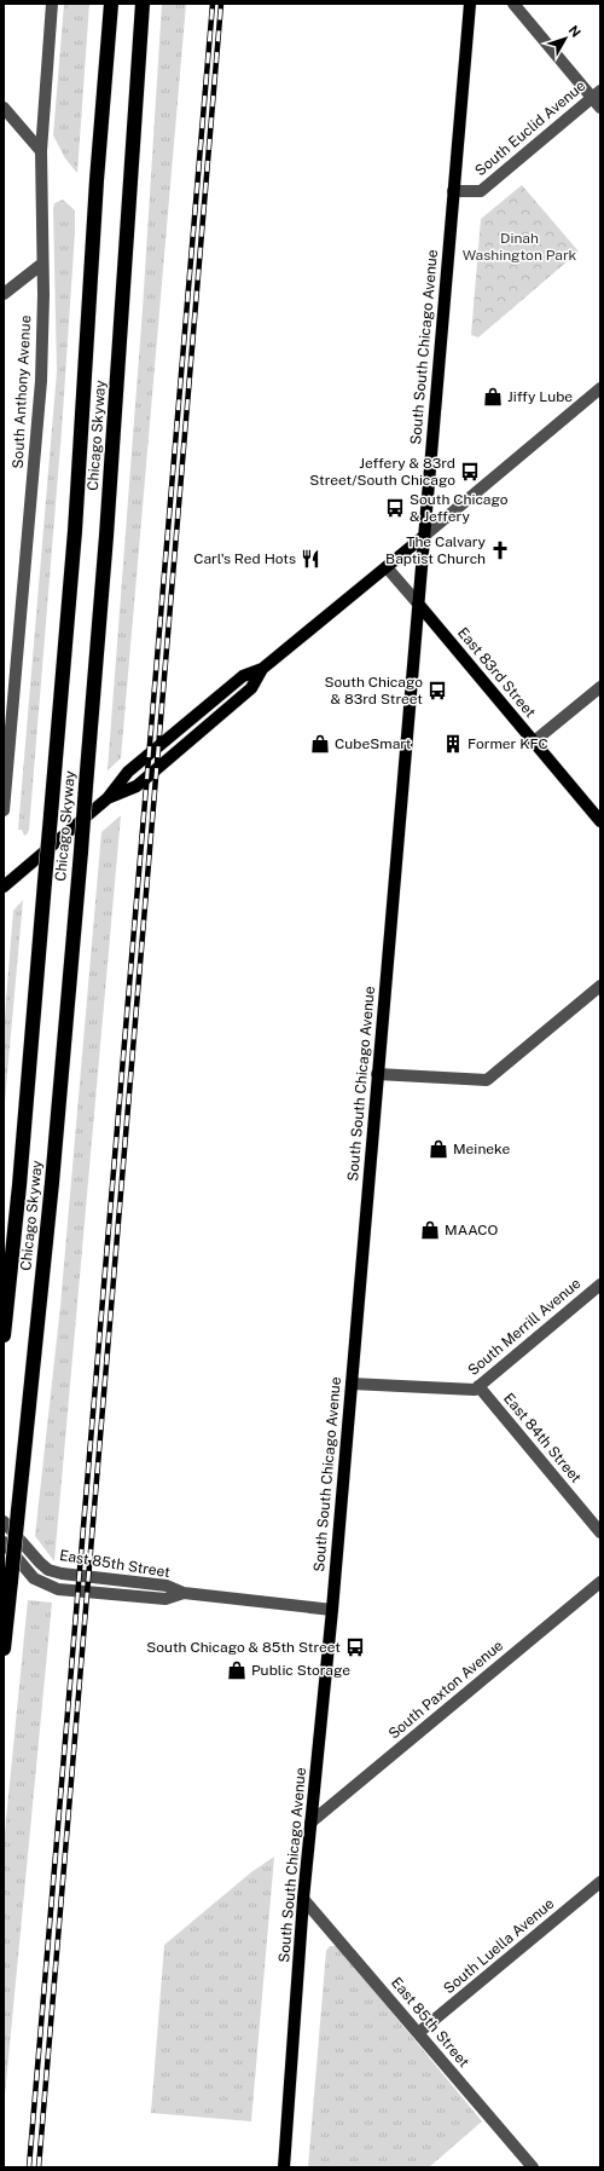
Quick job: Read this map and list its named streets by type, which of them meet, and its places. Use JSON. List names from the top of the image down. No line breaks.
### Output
{"streets":{"highway":["Chicago Skyway"],"main road":["South South Chicago Avenue","East 83rd Street"],"street":["South Euclid Avenue","South Anthony Avenue","South Merrill Avenue","East 84th Street","East 85th Street","South Paxton Avenue","South Luella Avenue"]},"crossings":[["South Euclid Avenue","South South Chicago Avenue"],["South South Chicago Avenue","East 83rd Street"],["South South Chicago Avenue","South Merrill Avenue"],["South South Chicago Avenue","East 85th Street"],["South South Chicago Avenue","South Paxton Avenue"],["South Merrill Avenue","East 84th Street"],["East 85th Street","South Luella Avenue"]],"parks":["Dinah Washington Park"],"places":{"shop":["Jiffy Lube","CubeSmart","Meineke","MAACO","Public Storage"],"bus stop":["Jeffery & 83rd Street/South Chicago","South Chicago & Jeffery","South Chicago & 83rd Street","South Chicago & 85th Street"],"church":["The Calvary Baptist Church"],"restaurant":["Carl's Red Hots"],"building":["Former KFC"]},"north":"top right"}
